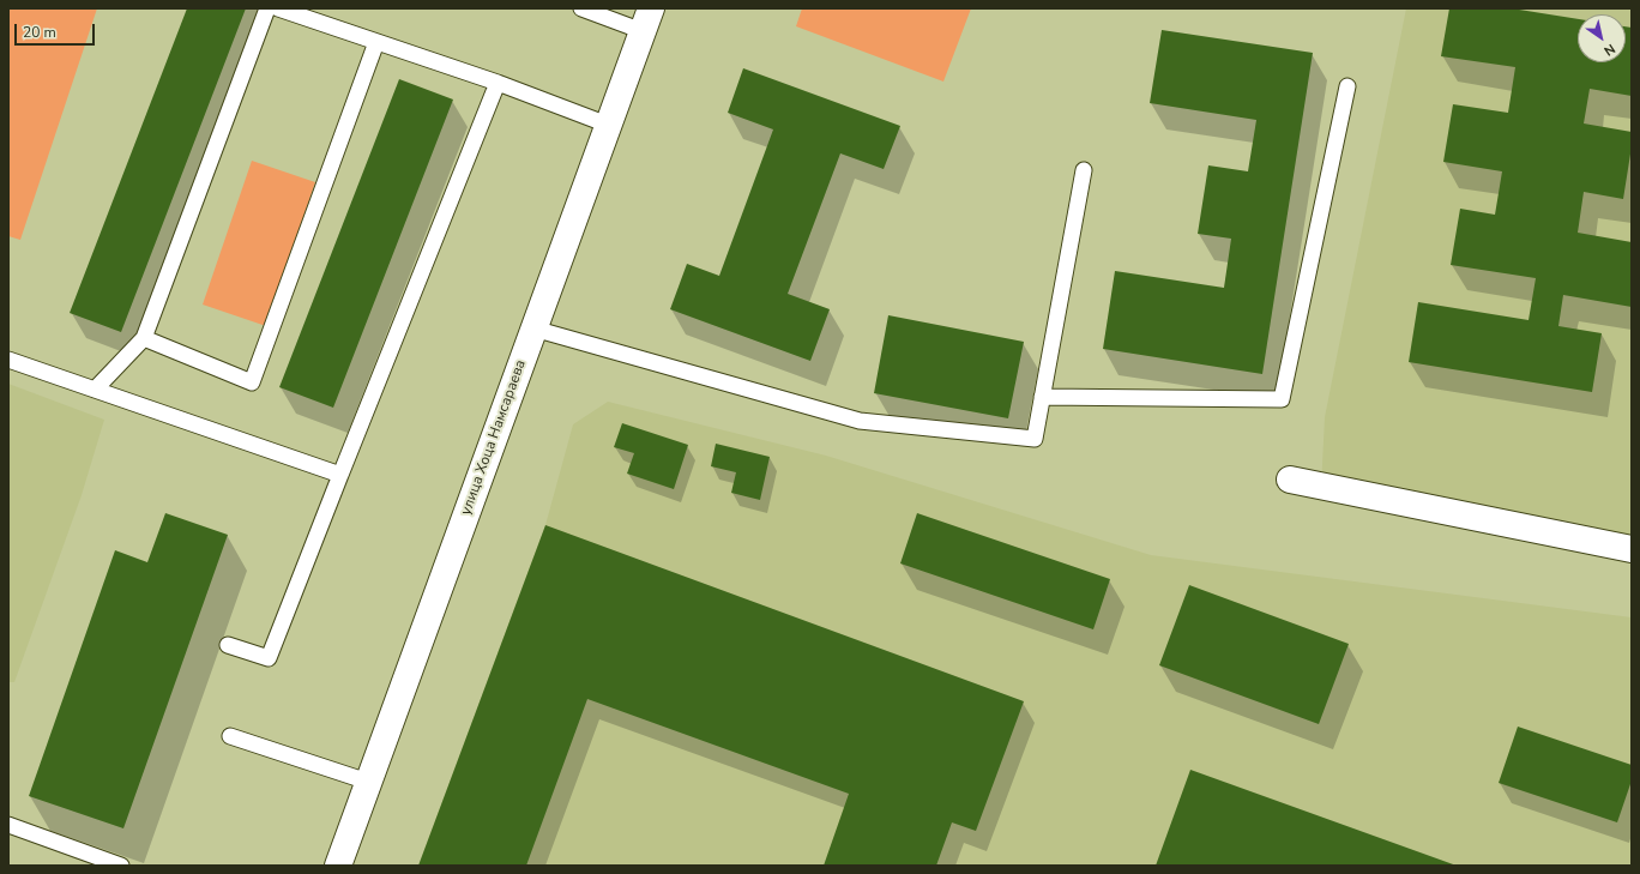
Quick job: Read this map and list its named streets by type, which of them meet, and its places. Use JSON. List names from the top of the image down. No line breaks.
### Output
{"streets":{"street":["улица Хоца Намсараева"]},"scale_bar":"20 m","north":"bottom right"}
